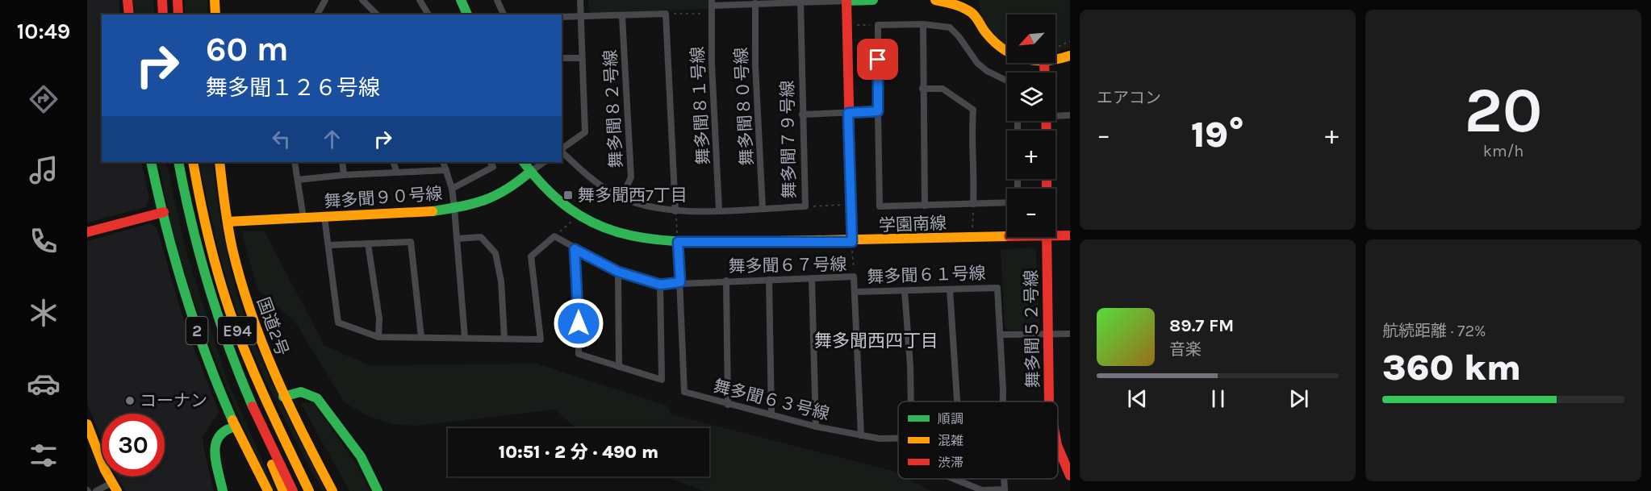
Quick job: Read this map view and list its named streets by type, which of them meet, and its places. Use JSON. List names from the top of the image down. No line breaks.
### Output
{"streets":{"main road":["舞多聞９０号線","学園南線","国道2号","舞多聞５２号線","2","E94"],"street":["舞多聞８１号線","舞多聞８０号線","舞多聞８２号線","舞多聞７９号線","舞多聞６７号線","舞多聞６１号線","舞多聞６３号線"]},"crossings":[["舞多聞８１号線","舞多聞７９号線"],["舞多聞８０号線","舞多聞７９号線"],["舞多聞８２号線","舞多聞７９号線"],["舞多聞９０号線","学園南線"],["舞多聞９０号線","国道2号"],["学園南線","舞多聞６３号線"],["舞多聞６７号線","舞多聞６１号線"],["舞多聞６７号線","舞多聞６３号線"]],"districts":["舞多聞西四丁目"],"places":{"transit":["舞多聞西7丁目"],"other":["コーナン"]},"legend":["順調","混雑","渋滞"],"north":"bottom left","page":{"tabs":"10:49","tile":["エアコン",["20","km/h"],["航続距離 · 72%","360 km"]],"map_buttons":["+","−"],"turn":["60 m","舞多聞１２６号線"],"heat":["−","19°","+"],"song":["89.7 FM","音楽"],"limit":"30","trip":"10:51 · 2 分 · 490 m"}}
